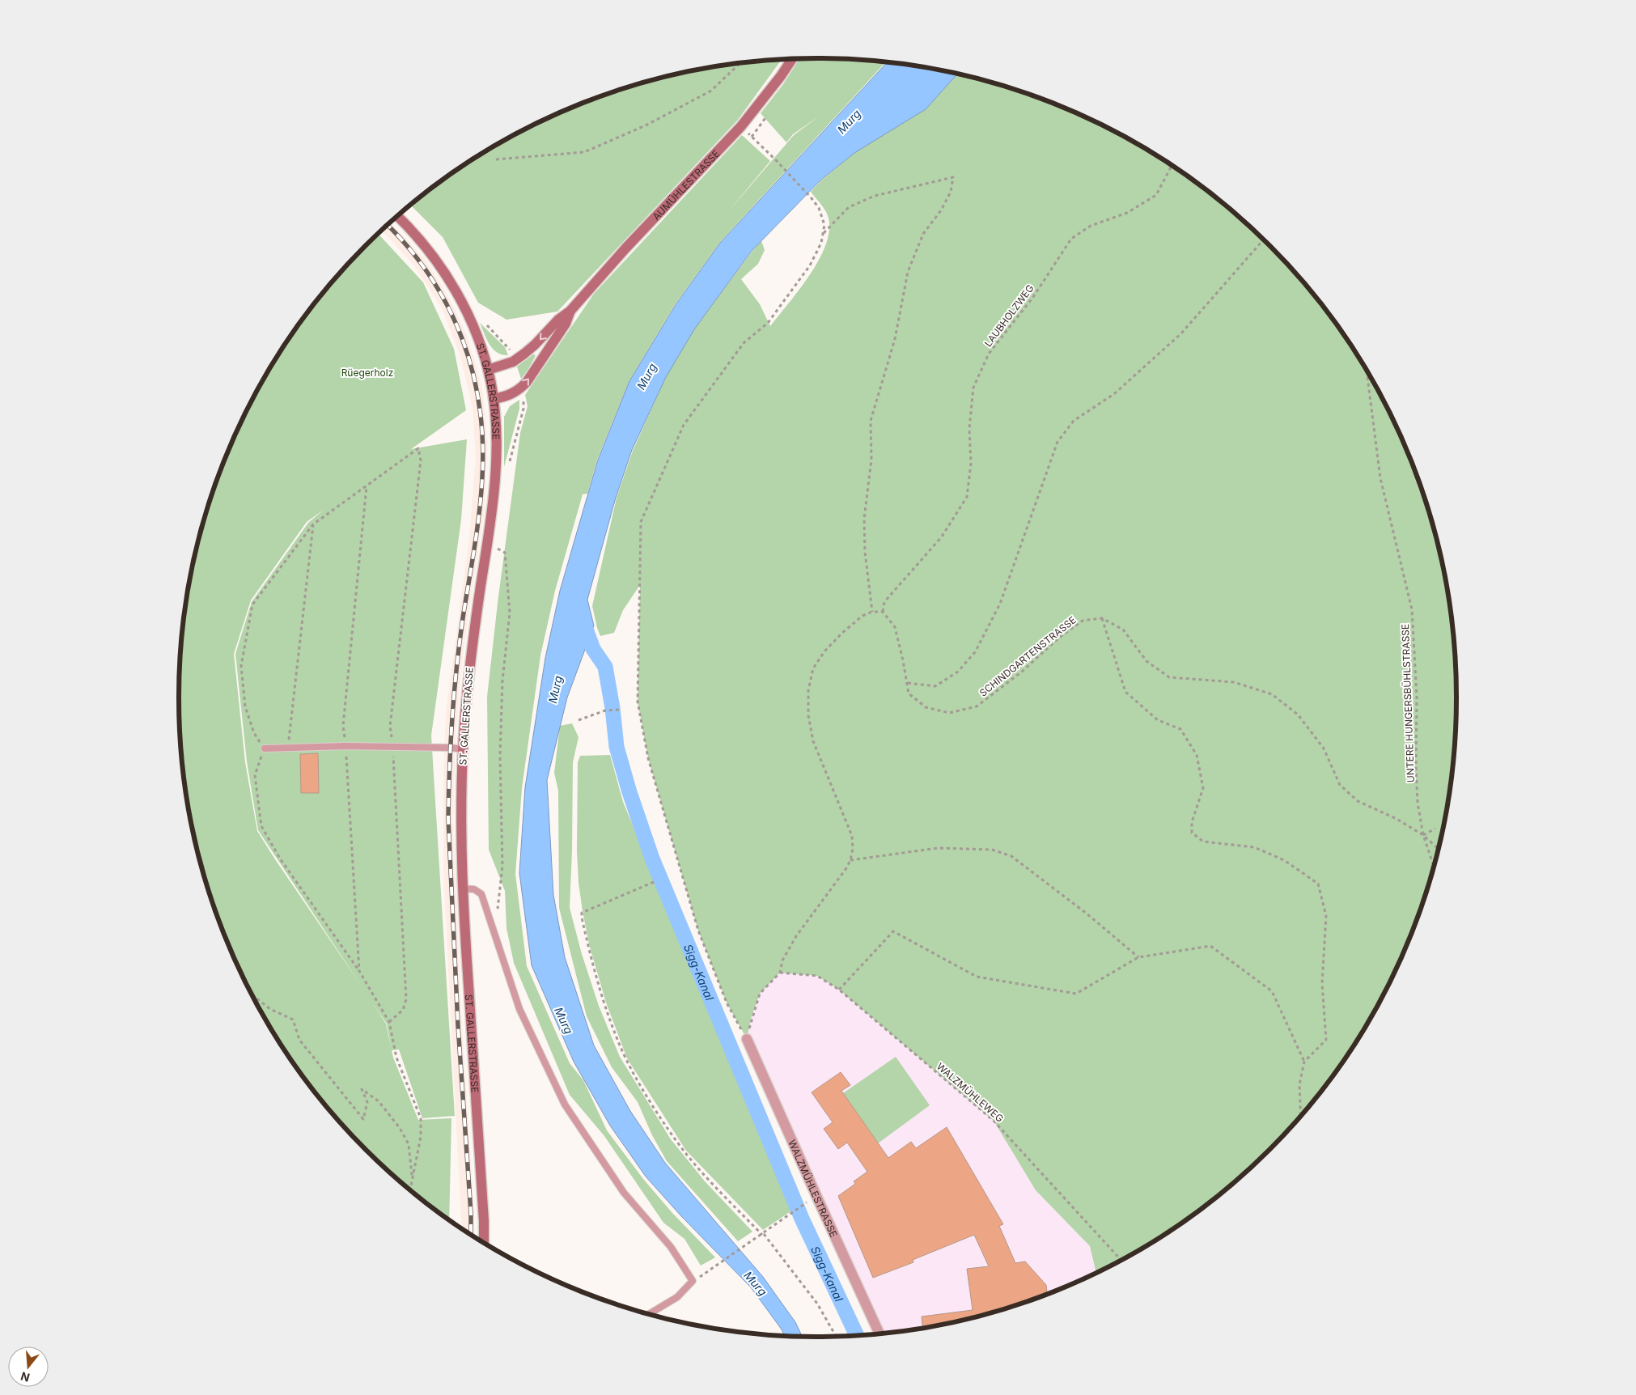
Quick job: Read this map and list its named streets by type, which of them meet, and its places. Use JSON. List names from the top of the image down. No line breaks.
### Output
{"streets":{"main road":["AUMÜHLESTRASSE","ST. GALLERSTRASSE"],"street":["WALZMÜHLESTRASSE"],"path":["LAUBHOLZWEG","SCHINDGARTENSTRASSE","UNTERE HUNGERSBÜHLSTRASSE","WALZMÜHLEWEG"]},"crossings":[["AUMÜHLESTRASSE","ST. GALLERSTRASSE"],["LAUBHOLZWEG","SCHINDGARTENSTRASSE"]],"water":["Murg","Sigg-Kanal"],"parks":["Rüegerholz"],"north":"bottom"}
